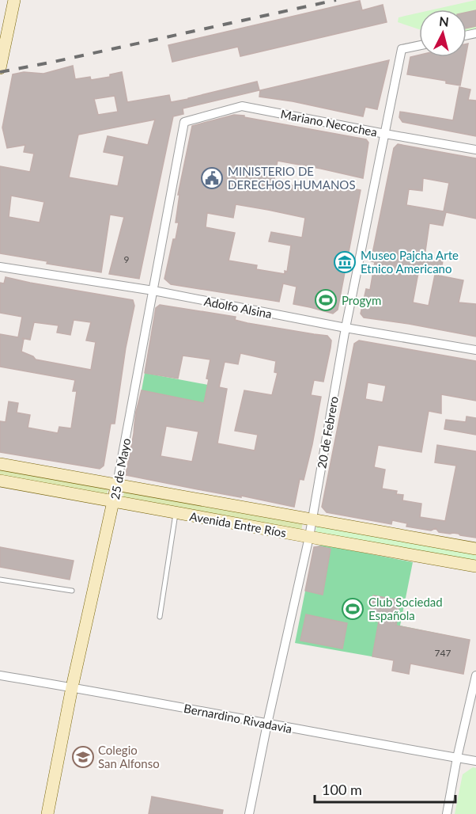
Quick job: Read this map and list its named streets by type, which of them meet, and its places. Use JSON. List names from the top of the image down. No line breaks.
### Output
{"streets":{"main road":["25 de Mayo","Avenida Entre Ríos"],"street":["Mariano Necochea","Adolfo Alsina","20 de Febrero","Bernardino Rivadavia"]},"crossings":[["Mariano Necochea","20 de Febrero"],["Mariano Necochea","25 de Mayo"],["Adolfo Alsina","20 de Febrero"],["Adolfo Alsina","25 de Mayo"],["20 de Febrero","Avenida Entre Ríos"],["20 de Febrero","Bernardino Rivadavia"],["25 de Mayo","Avenida Entre Ríos"],["25 de Mayo","Bernardino Rivadavia"]],"places":{"public building":["MINISTERIO DE DERECHOS HUMANOS"],"museum":["Museo Pajcha Arte Etnico Americano"],"sports":["Progym","Club Sociedad Española"],"school or university":["Colegio San Alfonso"]},"house_numbers":["9","747"],"scale_bar":"100 m","north":"top"}
